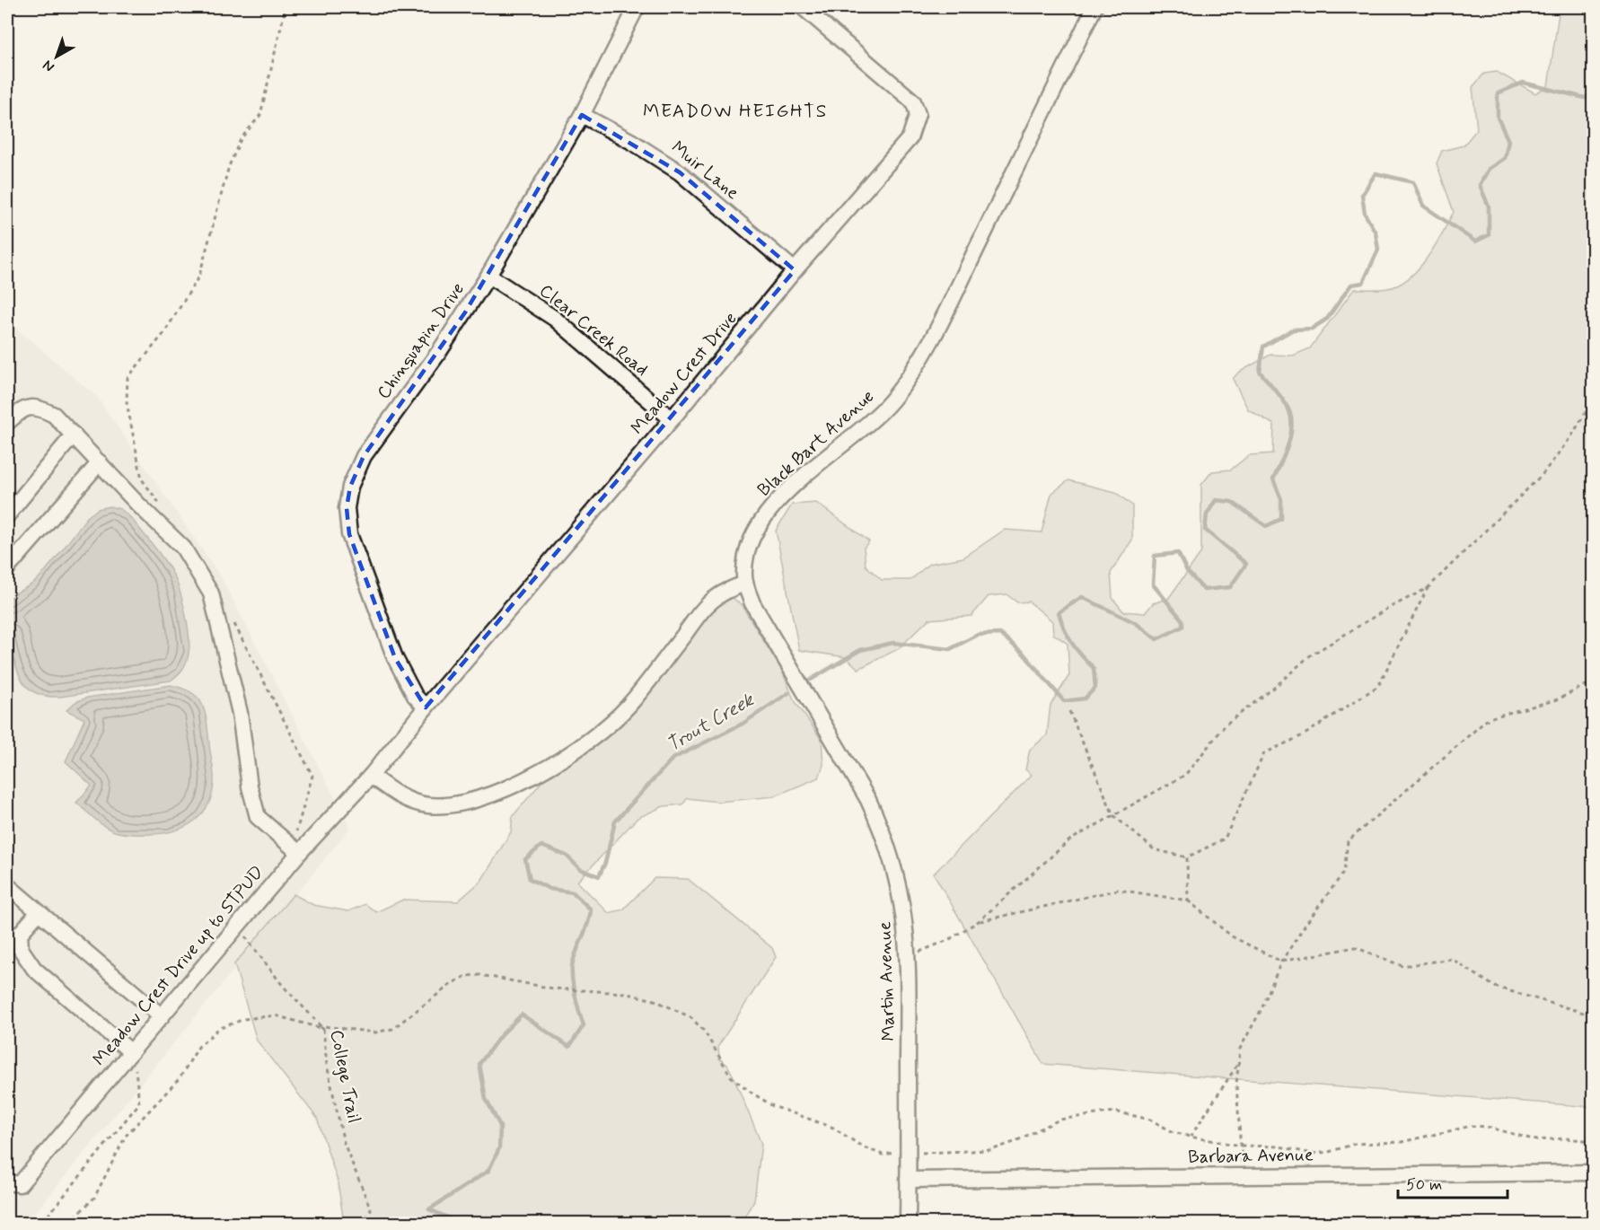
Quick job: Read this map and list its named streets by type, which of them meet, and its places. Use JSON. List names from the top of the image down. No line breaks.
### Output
{"streets":{"street":["Muir Lane","Clear Creek Road","Chinquapin Drive","Meadow Crest Drive","Black Bart Avenue","Meadow Crest Drive up to STPUD","Martin Avenue","Barbara Avenue"],"path":["College Trail"]},"crossings":[["Muir Lane","Chinquapin Drive"],["Muir Lane","Meadow Crest Drive"],["Clear Creek Road","Chinquapin Drive"],["Clear Creek Road","Meadow Crest Drive"],["Chinquapin Drive","Meadow Crest Drive"],["Meadow Crest Drive","Meadow Crest Drive up to STPUD"],["Black Bart Avenue","Martin Avenue"],["Meadow Crest Drive up to STPUD","College Trail"],["Martin Avenue","Barbara Avenue"]],"districts":["MEADOW HEIGHTS"],"water":["Trout Creek"],"scale_bar":"50 m","north":"bottom left"}
